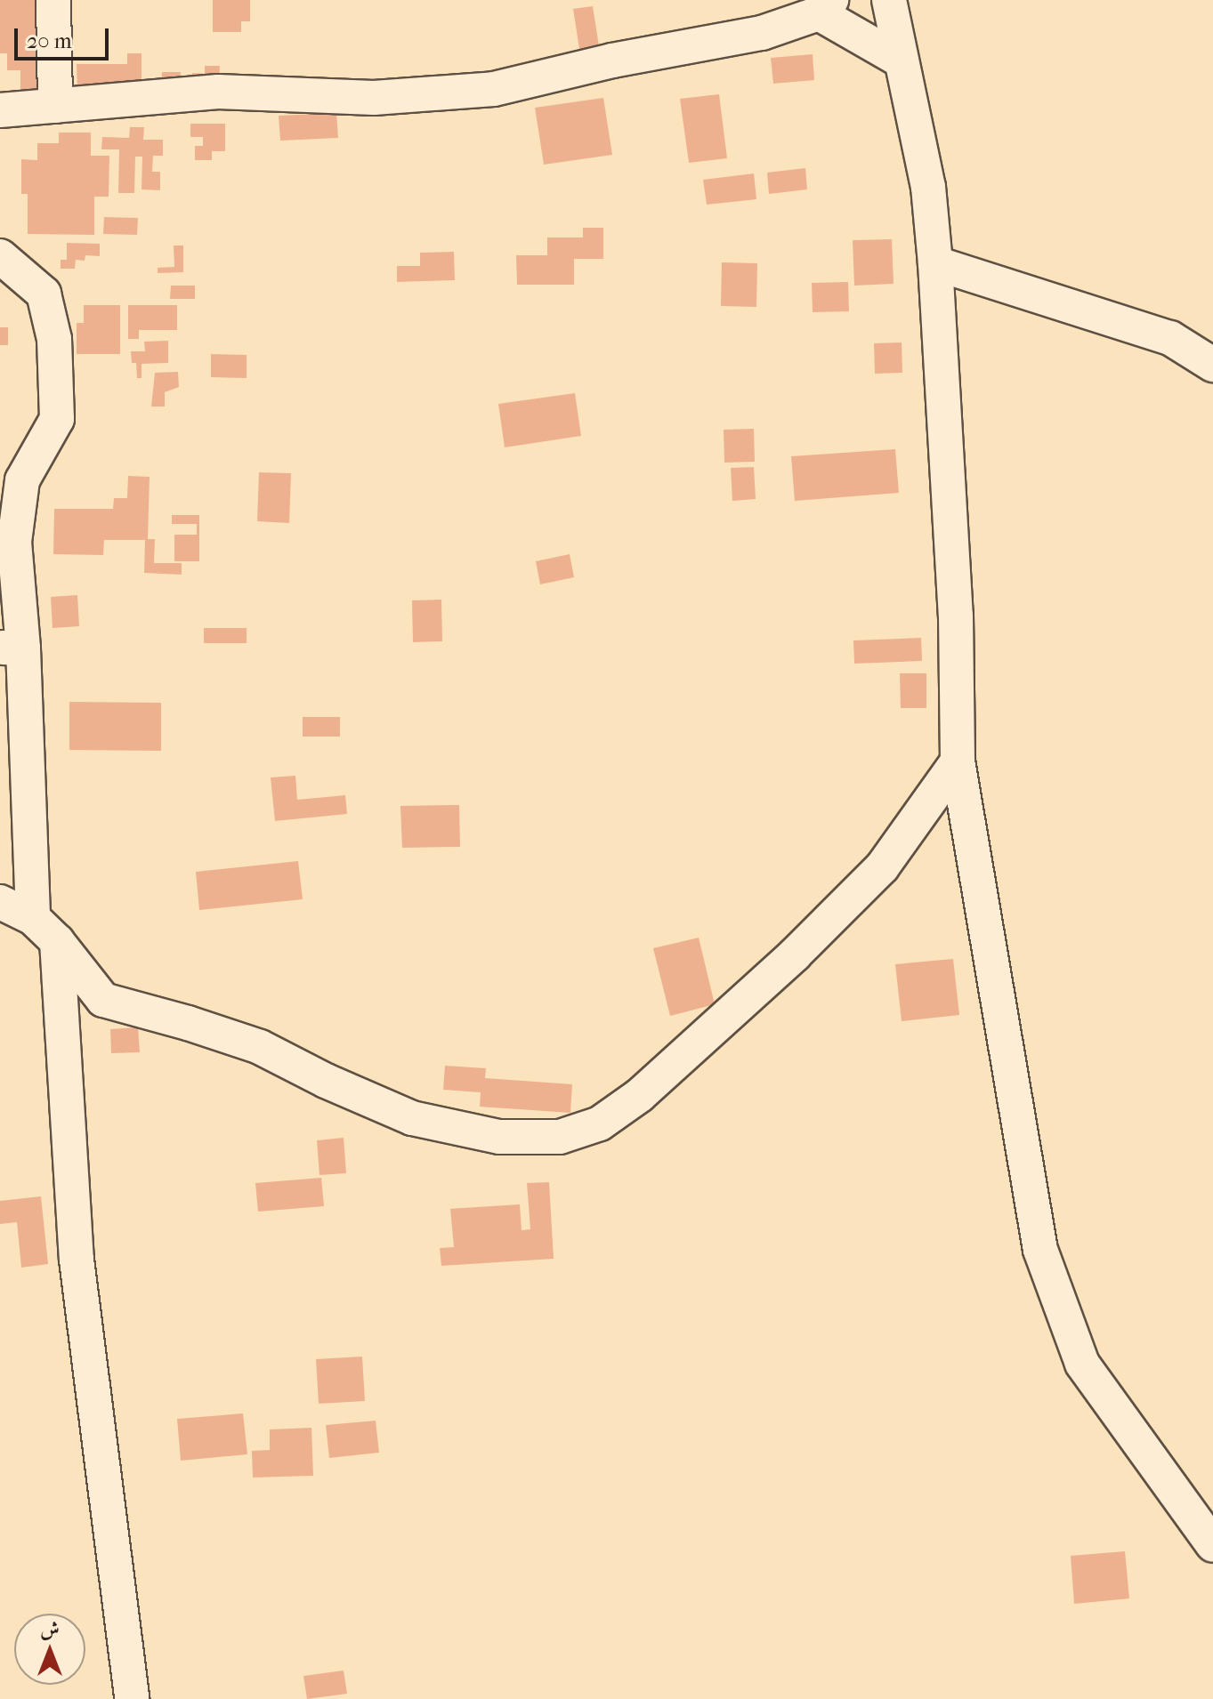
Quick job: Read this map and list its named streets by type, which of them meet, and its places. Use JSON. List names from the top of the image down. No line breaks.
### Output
{"scale_bar":"20 m","north":"top"}
